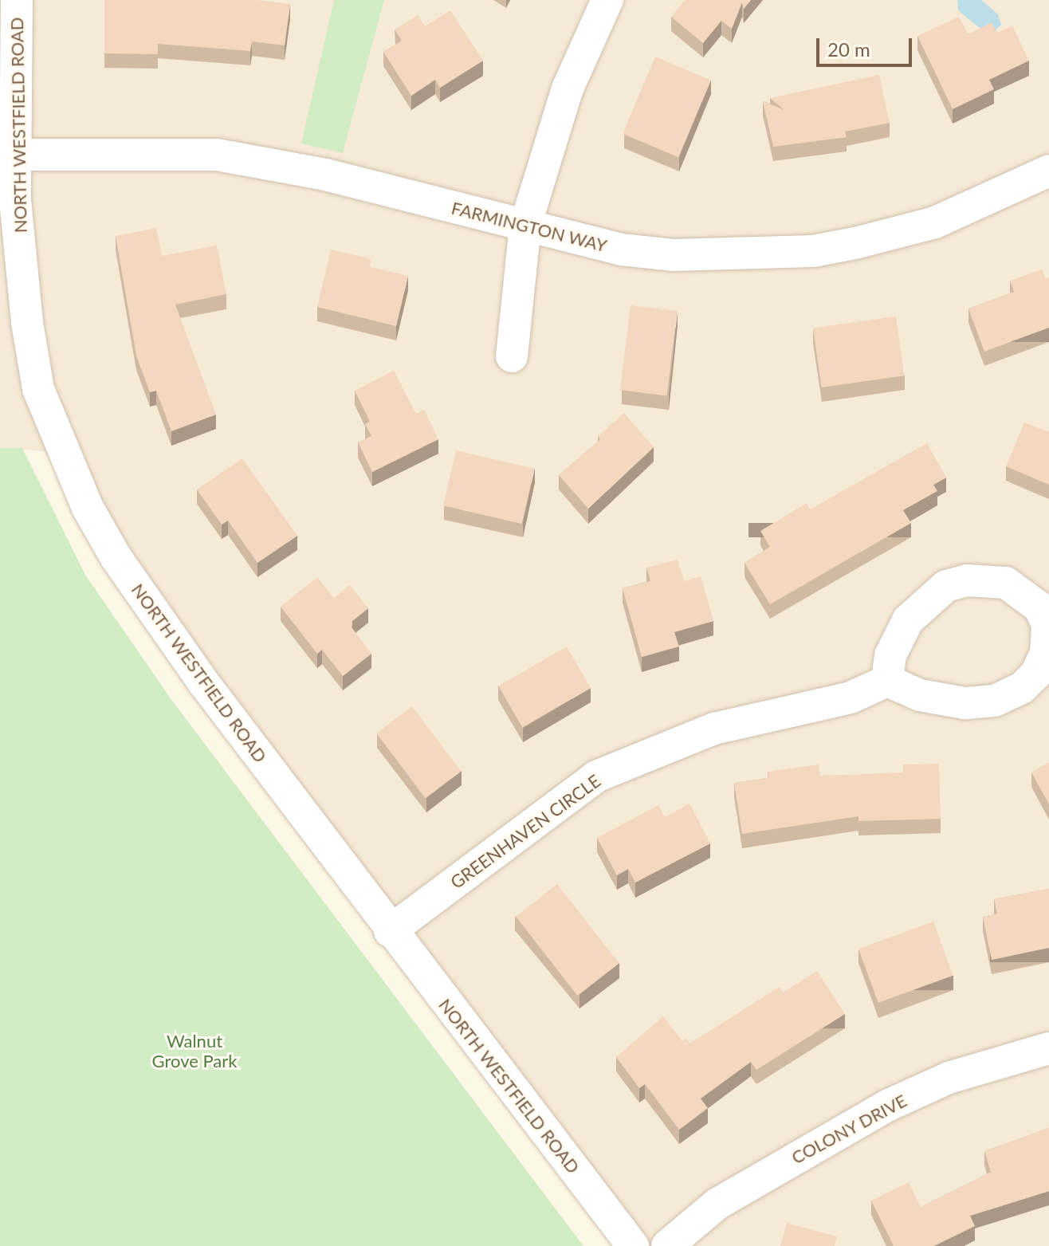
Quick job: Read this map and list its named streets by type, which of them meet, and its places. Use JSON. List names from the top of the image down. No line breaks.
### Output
{"streets":{"street":["NORTH WESTFIELD ROAD","FARMINGTON WAY","GREENHAVEN CIRCLE","COLONY DRIVE"]},"crossings":[["NORTH WESTFIELD ROAD","FARMINGTON WAY"],["NORTH WESTFIELD ROAD","GREENHAVEN CIRCLE"]],"parks":["Walnut Grove Park"],"scale_bar":"20 m"}
